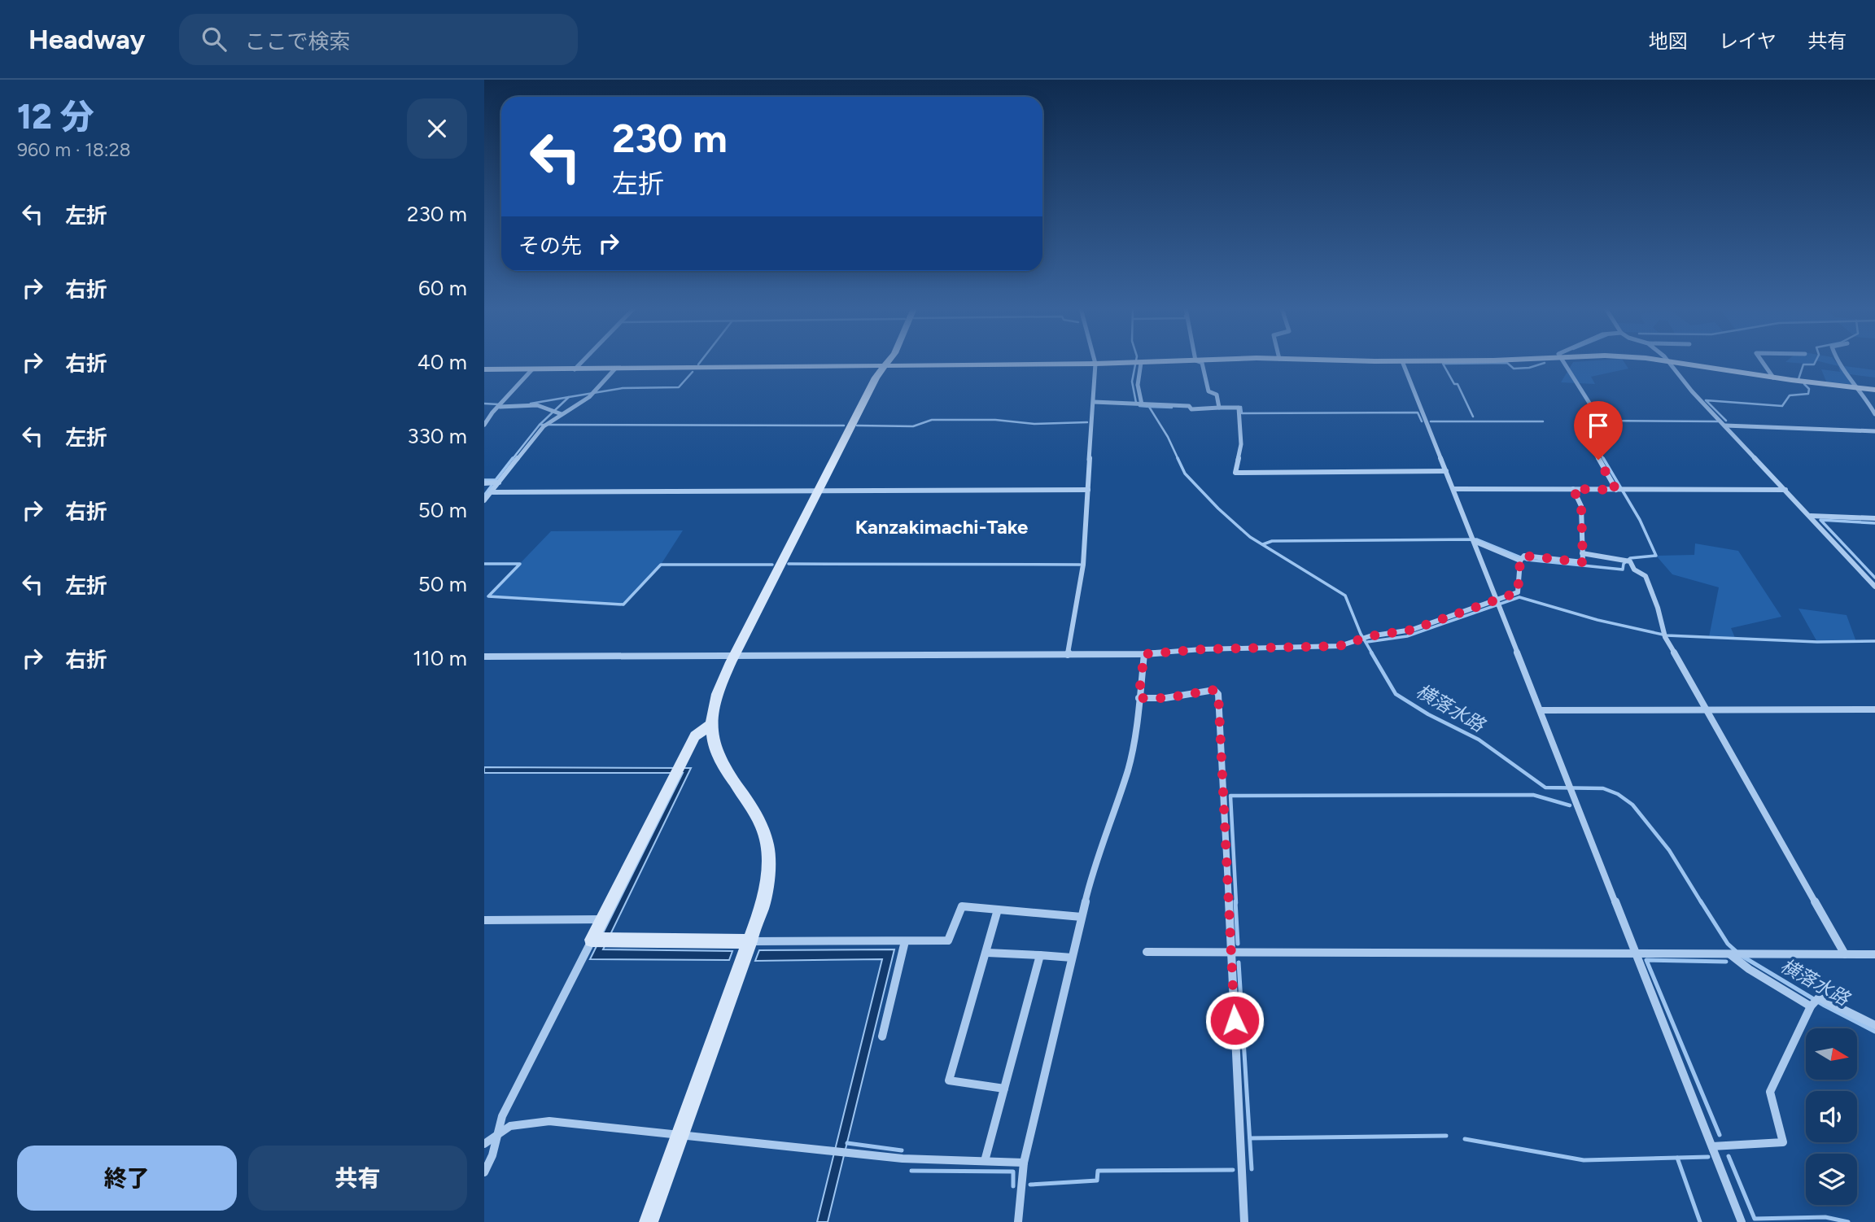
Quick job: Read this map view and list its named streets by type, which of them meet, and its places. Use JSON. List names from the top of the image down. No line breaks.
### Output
{"districts":["Kanzakimachi-Take"],"water":["横落水路"],"north":"right","page":{"header":"Headway","search":"ここで検索","nav":["地図","レイヤ","共有"],"heading":["12 分","960 m · 18:28"],"turn":["230 m","左折"],"list":[{"name":"左折","value":"230 m"},{"name":"右折","value":"60 m"},{"name":"右折","value":"40 m"},{"name":"左折","value":"330 m"},{"name":"右折","value":"50 m"},{"name":"左折","value":"50 m"},{"name":"右折","value":"110 m"}],"then":"その先","buttons":["終了","共有"]}}
